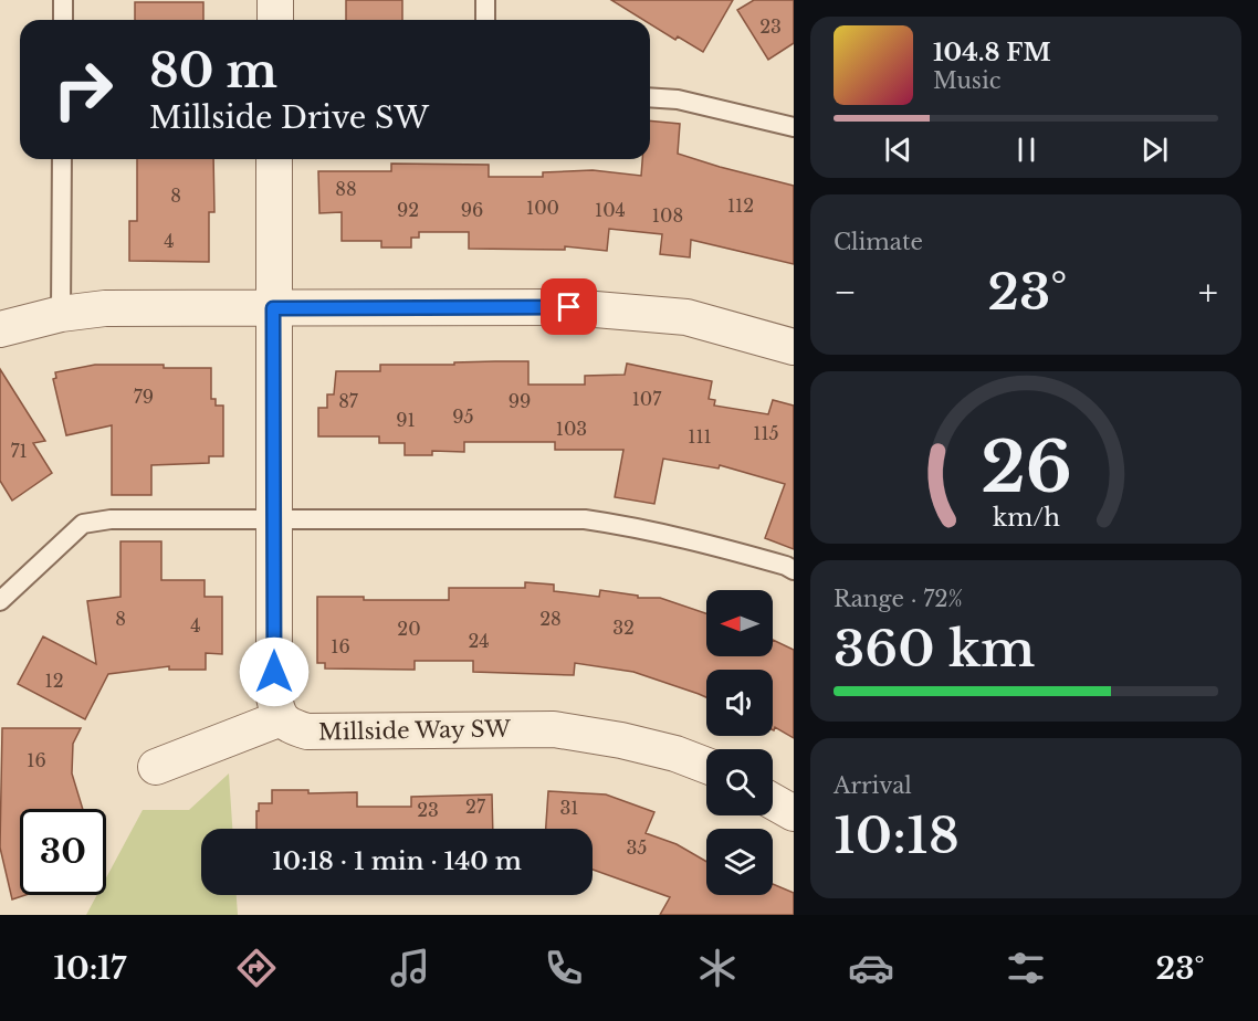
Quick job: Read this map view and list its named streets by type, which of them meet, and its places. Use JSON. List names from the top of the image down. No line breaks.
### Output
{"streets":{"street":["Millside Way SW"]},"house_numbers":["23","88","8","112","100","92","96","104","108","4","79","107","87","99","95","91","103","115","111","71","8","28","4","32","20","24","16","12","16","27","31","23","35"],"north":"left","page":{"turn":["80 m","Millside Drive SW"],"song":["104.8 FM","Music"],"tile":["Climate",["Range · 72%","360 km"],["Arrival","10:18"]],"heat":["−","23°","+"],"limit":"30","trip":"10:18 · 1 min · 140 m","tabs":["10:17","23°"],"gauge":["26","km/h"]}}
